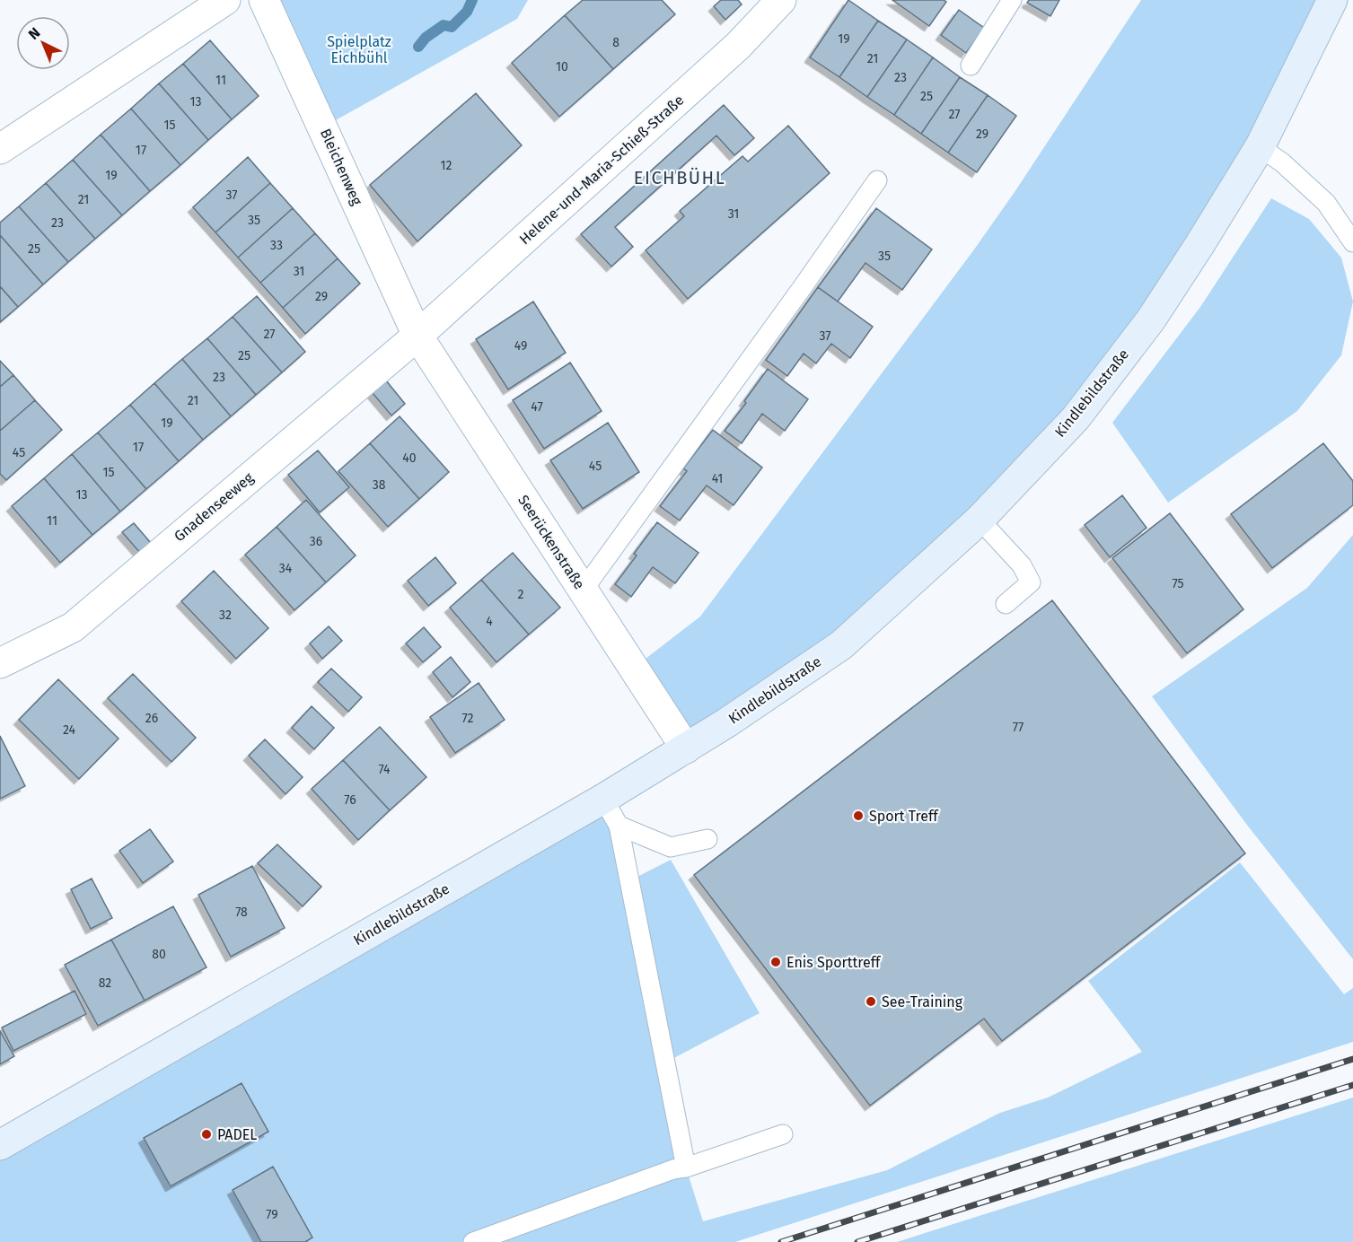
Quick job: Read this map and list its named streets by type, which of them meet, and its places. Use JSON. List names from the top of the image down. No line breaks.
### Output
{"streets":{"main road":["Kindlebildstraße"],"street":["Bleichenweg","Helene-und-Maria-Schieß-Straße","Gnadenseeweg","Seerückenstraße"]},"crossings":[["Bleichenweg","Helene-und-Maria-Schieß-Straße"],["Bleichenweg","Gnadenseeweg"],["Bleichenweg","Seerückenstraße"],["Helene-und-Maria-Schieß-Straße","Gnadenseeweg"],["Helene-und-Maria-Schieß-Straße","Seerückenstraße"],["Kindlebildstraße","Seerückenstraße"],["Gnadenseeweg","Seerückenstraße"]],"districts":["EICHBÜHL"],"parks":["Spielplatz Eichbühl"],"places":["Sport Treff","Enis Sporttreff","See-Training","PADEL"],"house_numbers":["19","8","21","10","23","11","25","13","27","15","29","17","12","19","37","21","31","35","23","33","25","35","31","29","27","37","49","25","23","21","47","19","17","45","40","45","15","41","38","13","11","36","34","75","2","32","4","26","72","77","24","74","76","78","80","82","79"],"north":"top left"}
